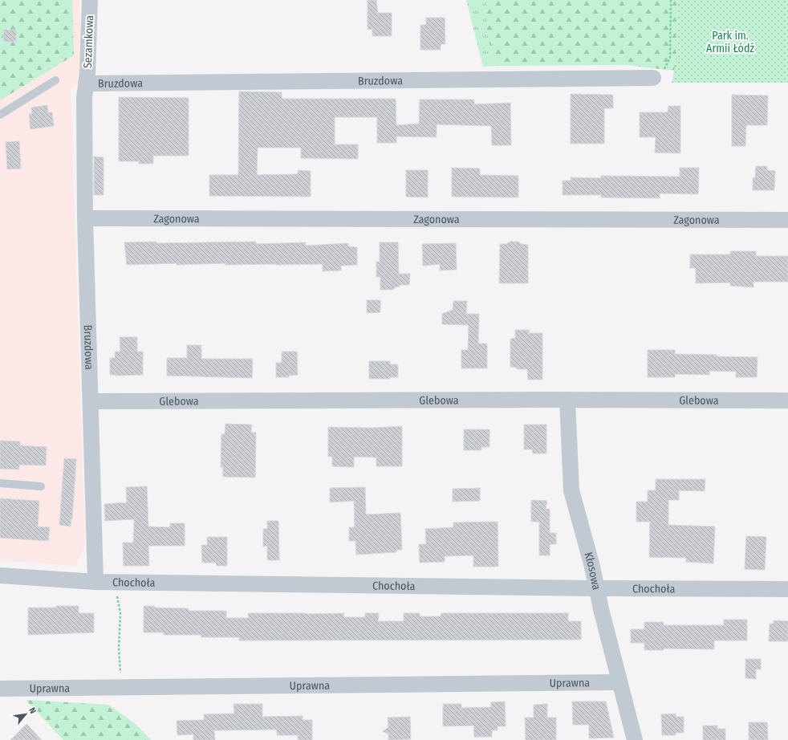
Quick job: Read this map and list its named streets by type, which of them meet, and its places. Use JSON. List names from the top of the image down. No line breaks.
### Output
{"streets":{"street":["Sezamkowa","Bruzdowa","Zagonowa","Glebowa","Kłosowa","Chochoła","Uprawna"]},"crossings":[["Sezamkowa","Bruzdowa"],["Bruzdowa","Zagonowa"],["Bruzdowa","Glebowa"],["Bruzdowa","Chochoła"],["Glebowa","Kłosowa"],["Kłosowa","Chochoła"],["Kłosowa","Uprawna"]],"parks":["Park im. Armii Łódź"],"north":"top right"}
